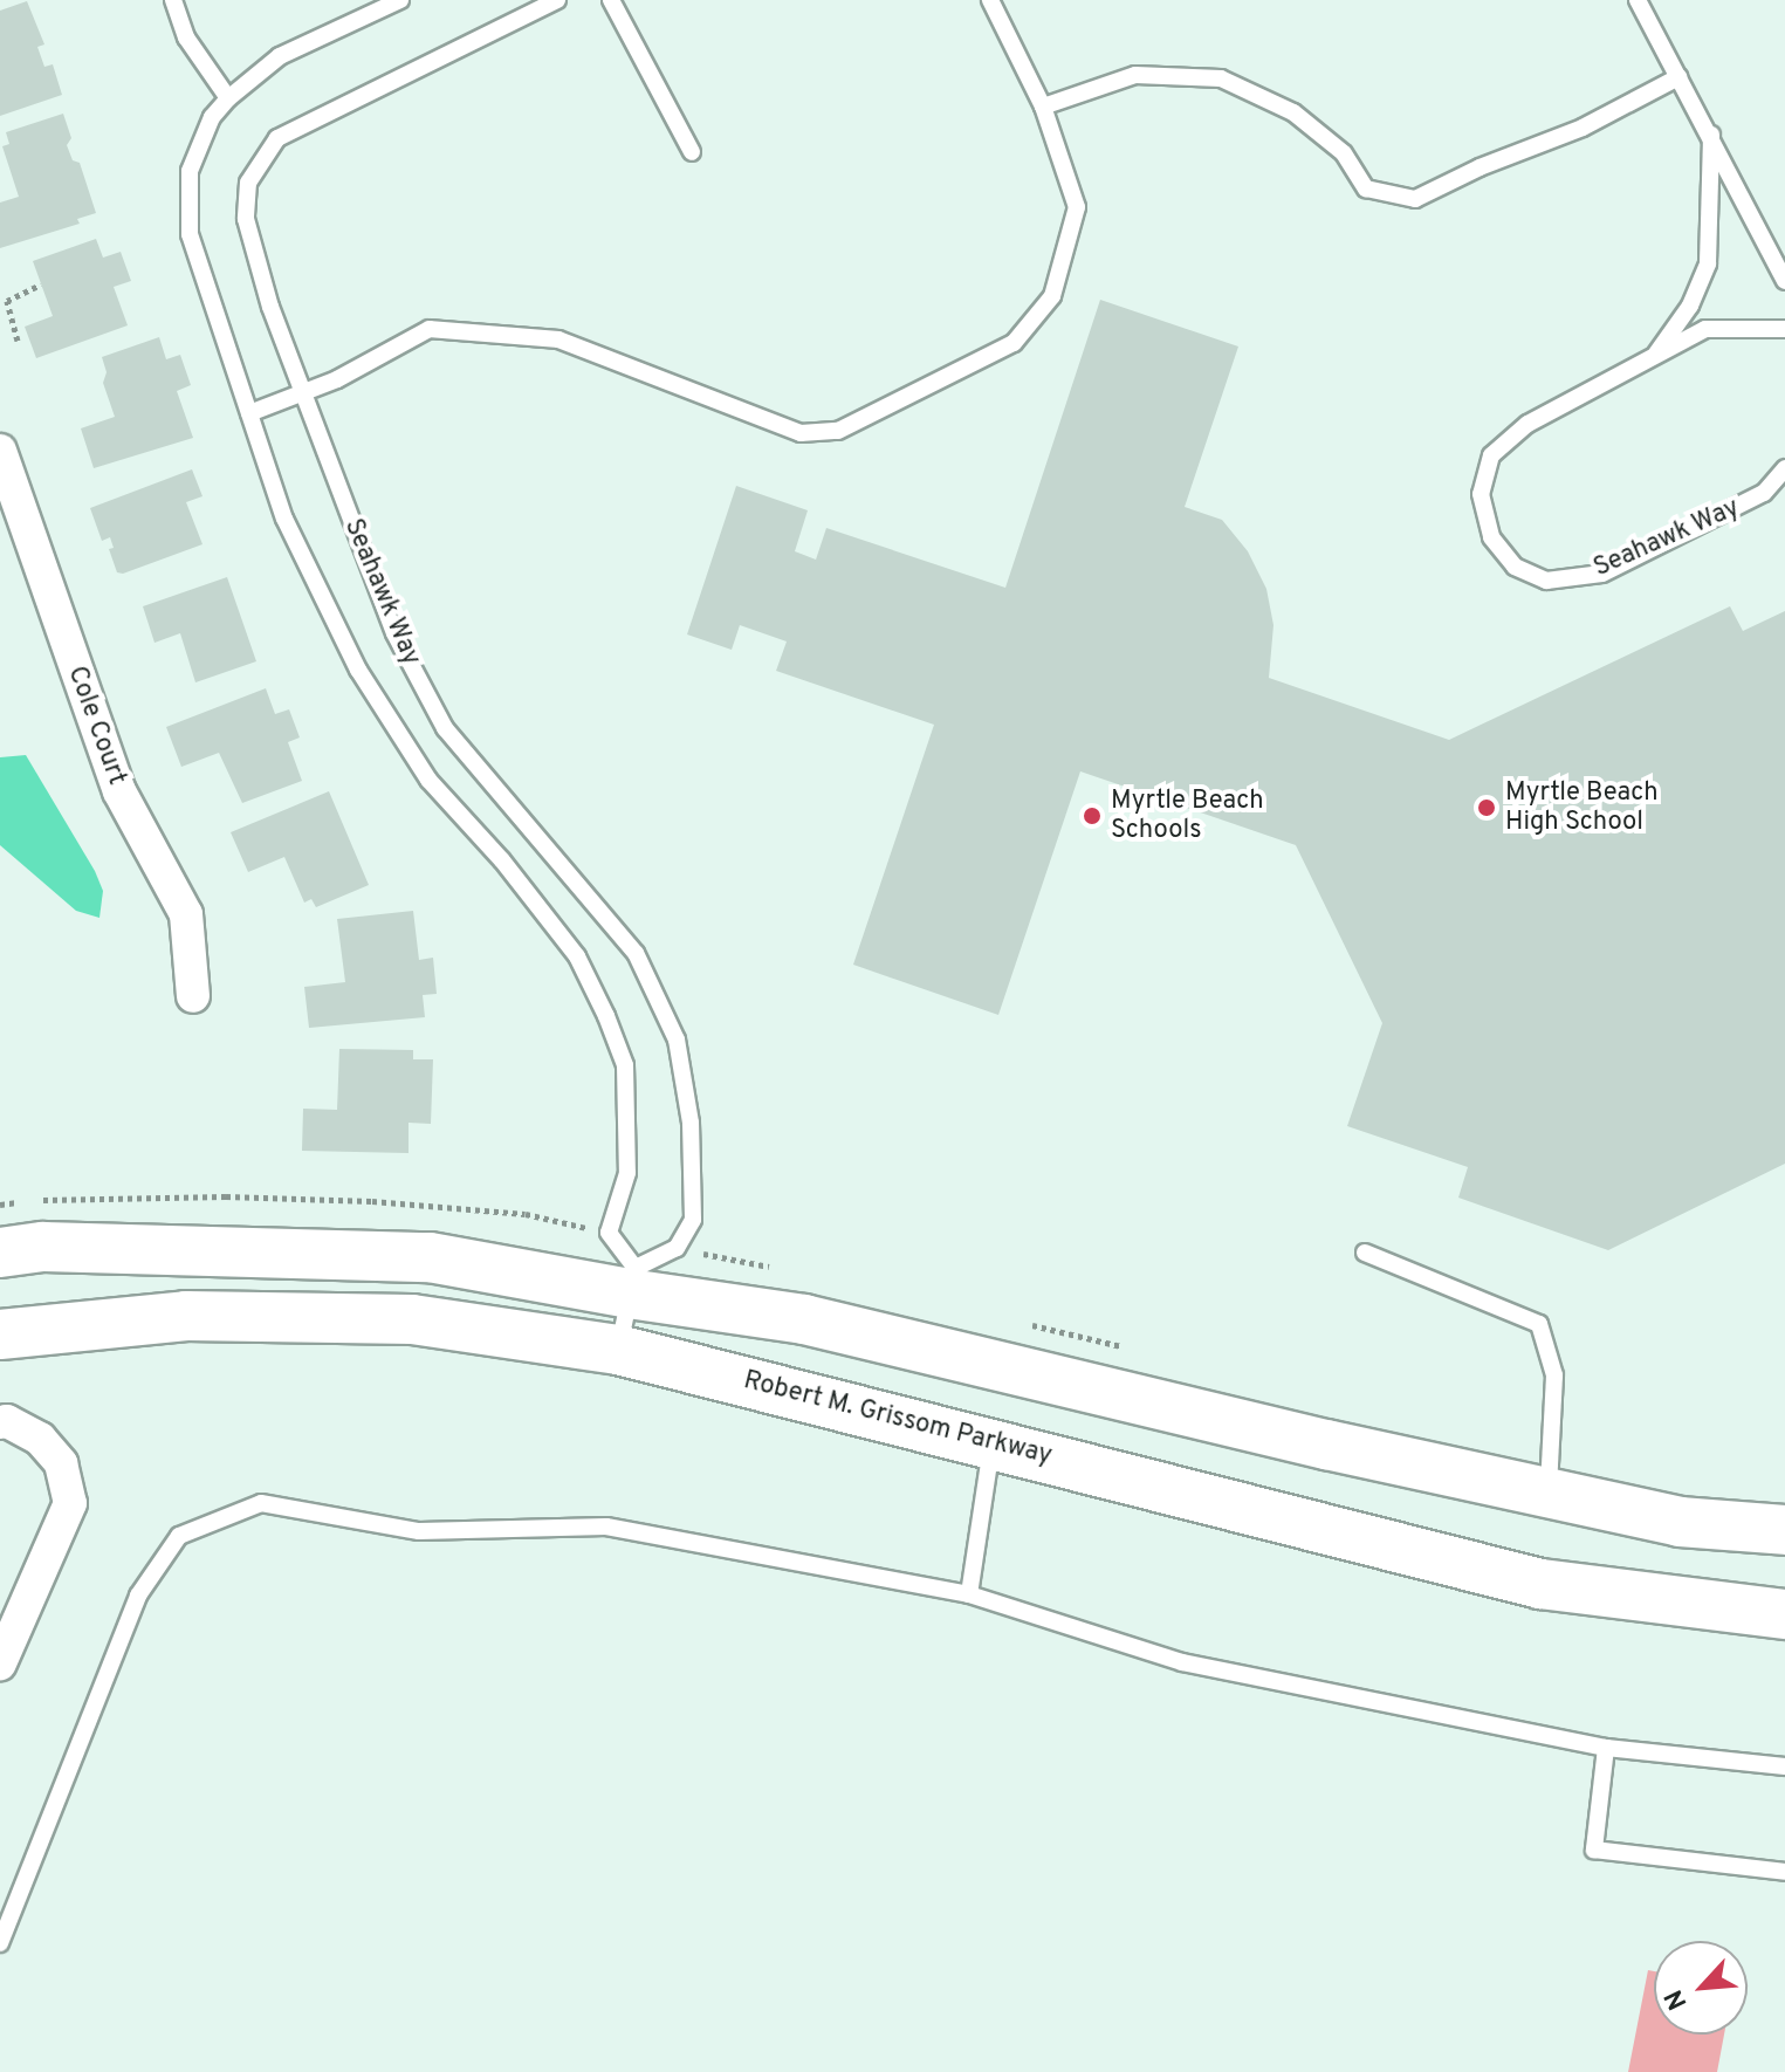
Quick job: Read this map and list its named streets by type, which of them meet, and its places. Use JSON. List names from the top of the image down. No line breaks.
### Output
{"streets":{"main road":["Robert M. Grissom Parkway"],"street":["Cole Court"],"lane":["Seahawk Way"]},"places":["Myrtle Beach High School","Myrtle Beach Schools"],"north":"bottom left"}
